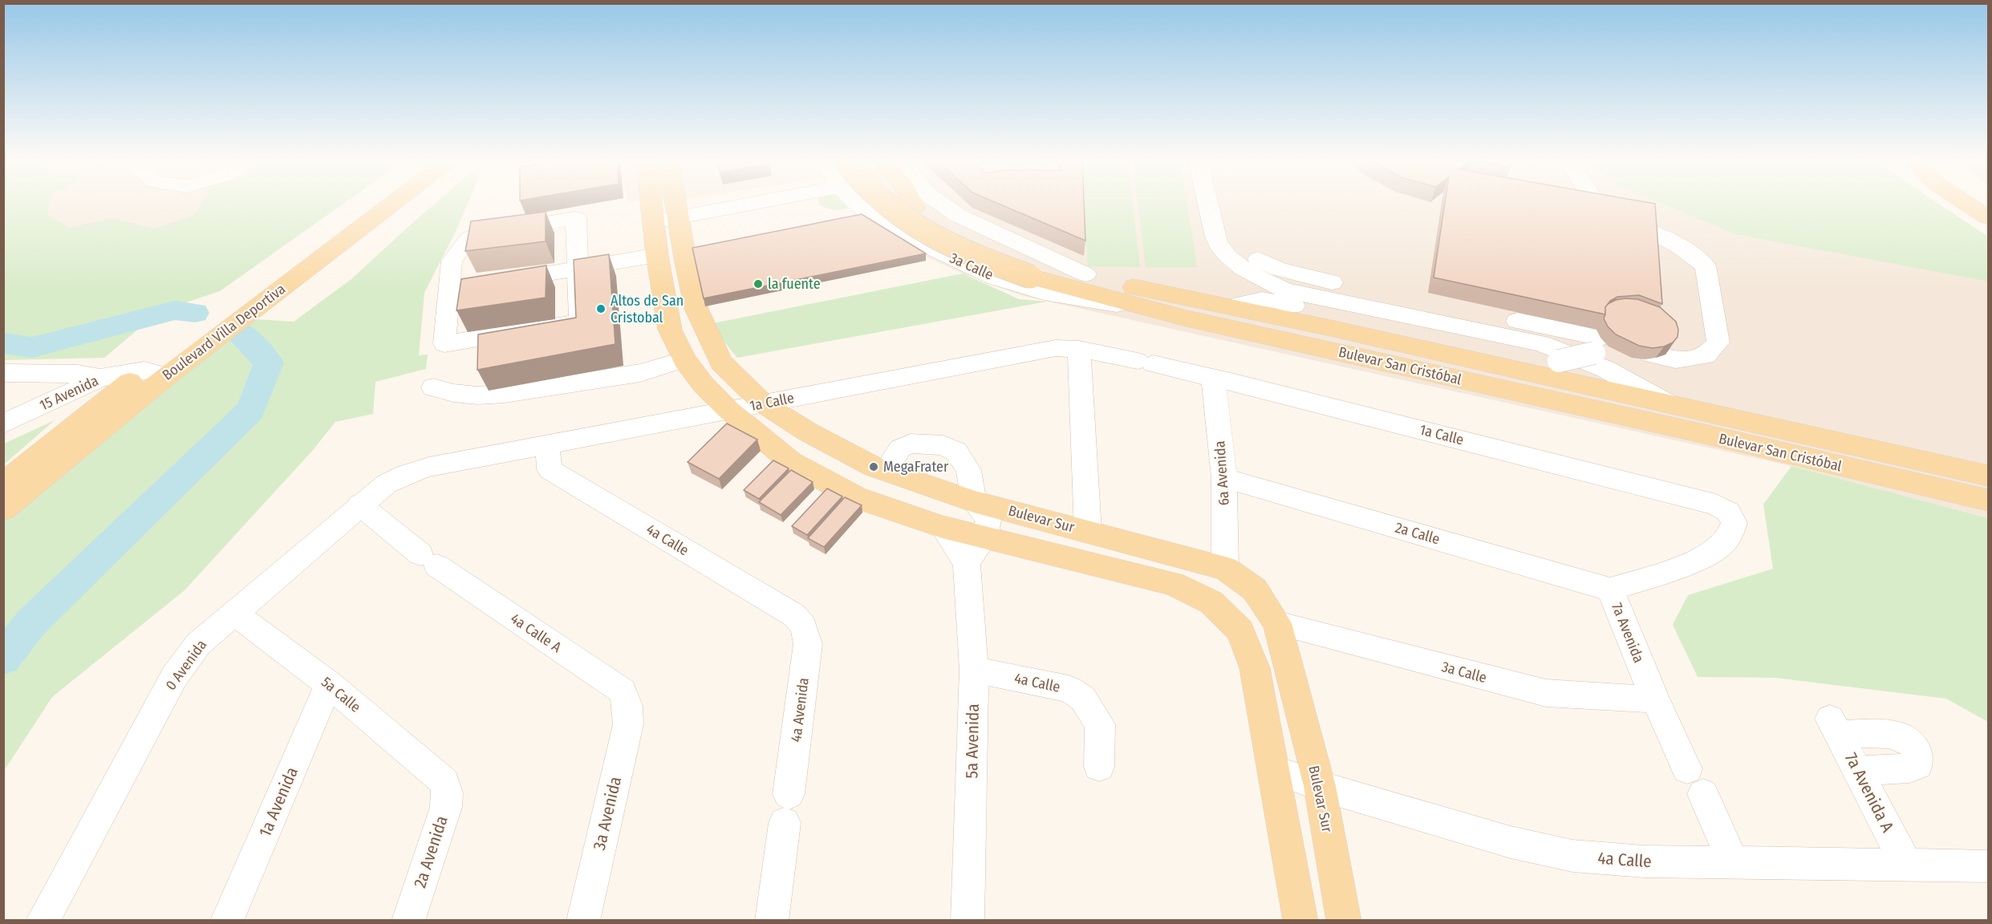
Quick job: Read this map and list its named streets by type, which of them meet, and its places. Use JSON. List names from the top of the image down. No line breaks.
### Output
{"streets":{"main road":["Boulevard Villa Deportiva","Bulevar San Cristóbal","Bulevar Sur"],"street":["3a Calle","15 Avenida","1a Calle","6a Avenida","2a Calle","4a Calle","4a Calle A","7a Avenida","0 Avenida","5a Calle","4a Avenida","5a Avenida","7a Avenida A","1a Avenida","3a Avenida","2a Avenida"]},"crossings":[["3a Calle","Bulevar San Cristóbal"],["3a Calle","Bulevar Sur"],["3a Calle","7a Avenida"],["Boulevard Villa Deportiva","15 Avenida"],["1a Calle","6a Avenida"],["1a Calle","Bulevar Sur"],["1a Calle","4a Calle"],["1a Calle","7a Avenida"],["1a Calle","0 Avenida"],["6a Avenida","Bulevar Sur"],["6a Avenida","2a Calle"],["Bulevar Sur","4a Calle"],["Bulevar Sur","5a Avenida"],["2a Calle","7a Avenida"],["4a Calle","7a Avenida"],["4a Calle","4a Avenida"],["4a Calle","5a Avenida"],["4a Calle","7a Avenida A"],["4a Calle A","0 Avenida"],["4a Calle A","3a Avenida"],["0 Avenida","5a Calle"],["5a Calle","1a Avenida"],["5a Calle","2a Avenida"]],"places":["la fuente","Altos de San Cristobal","MegaFrater"]}
